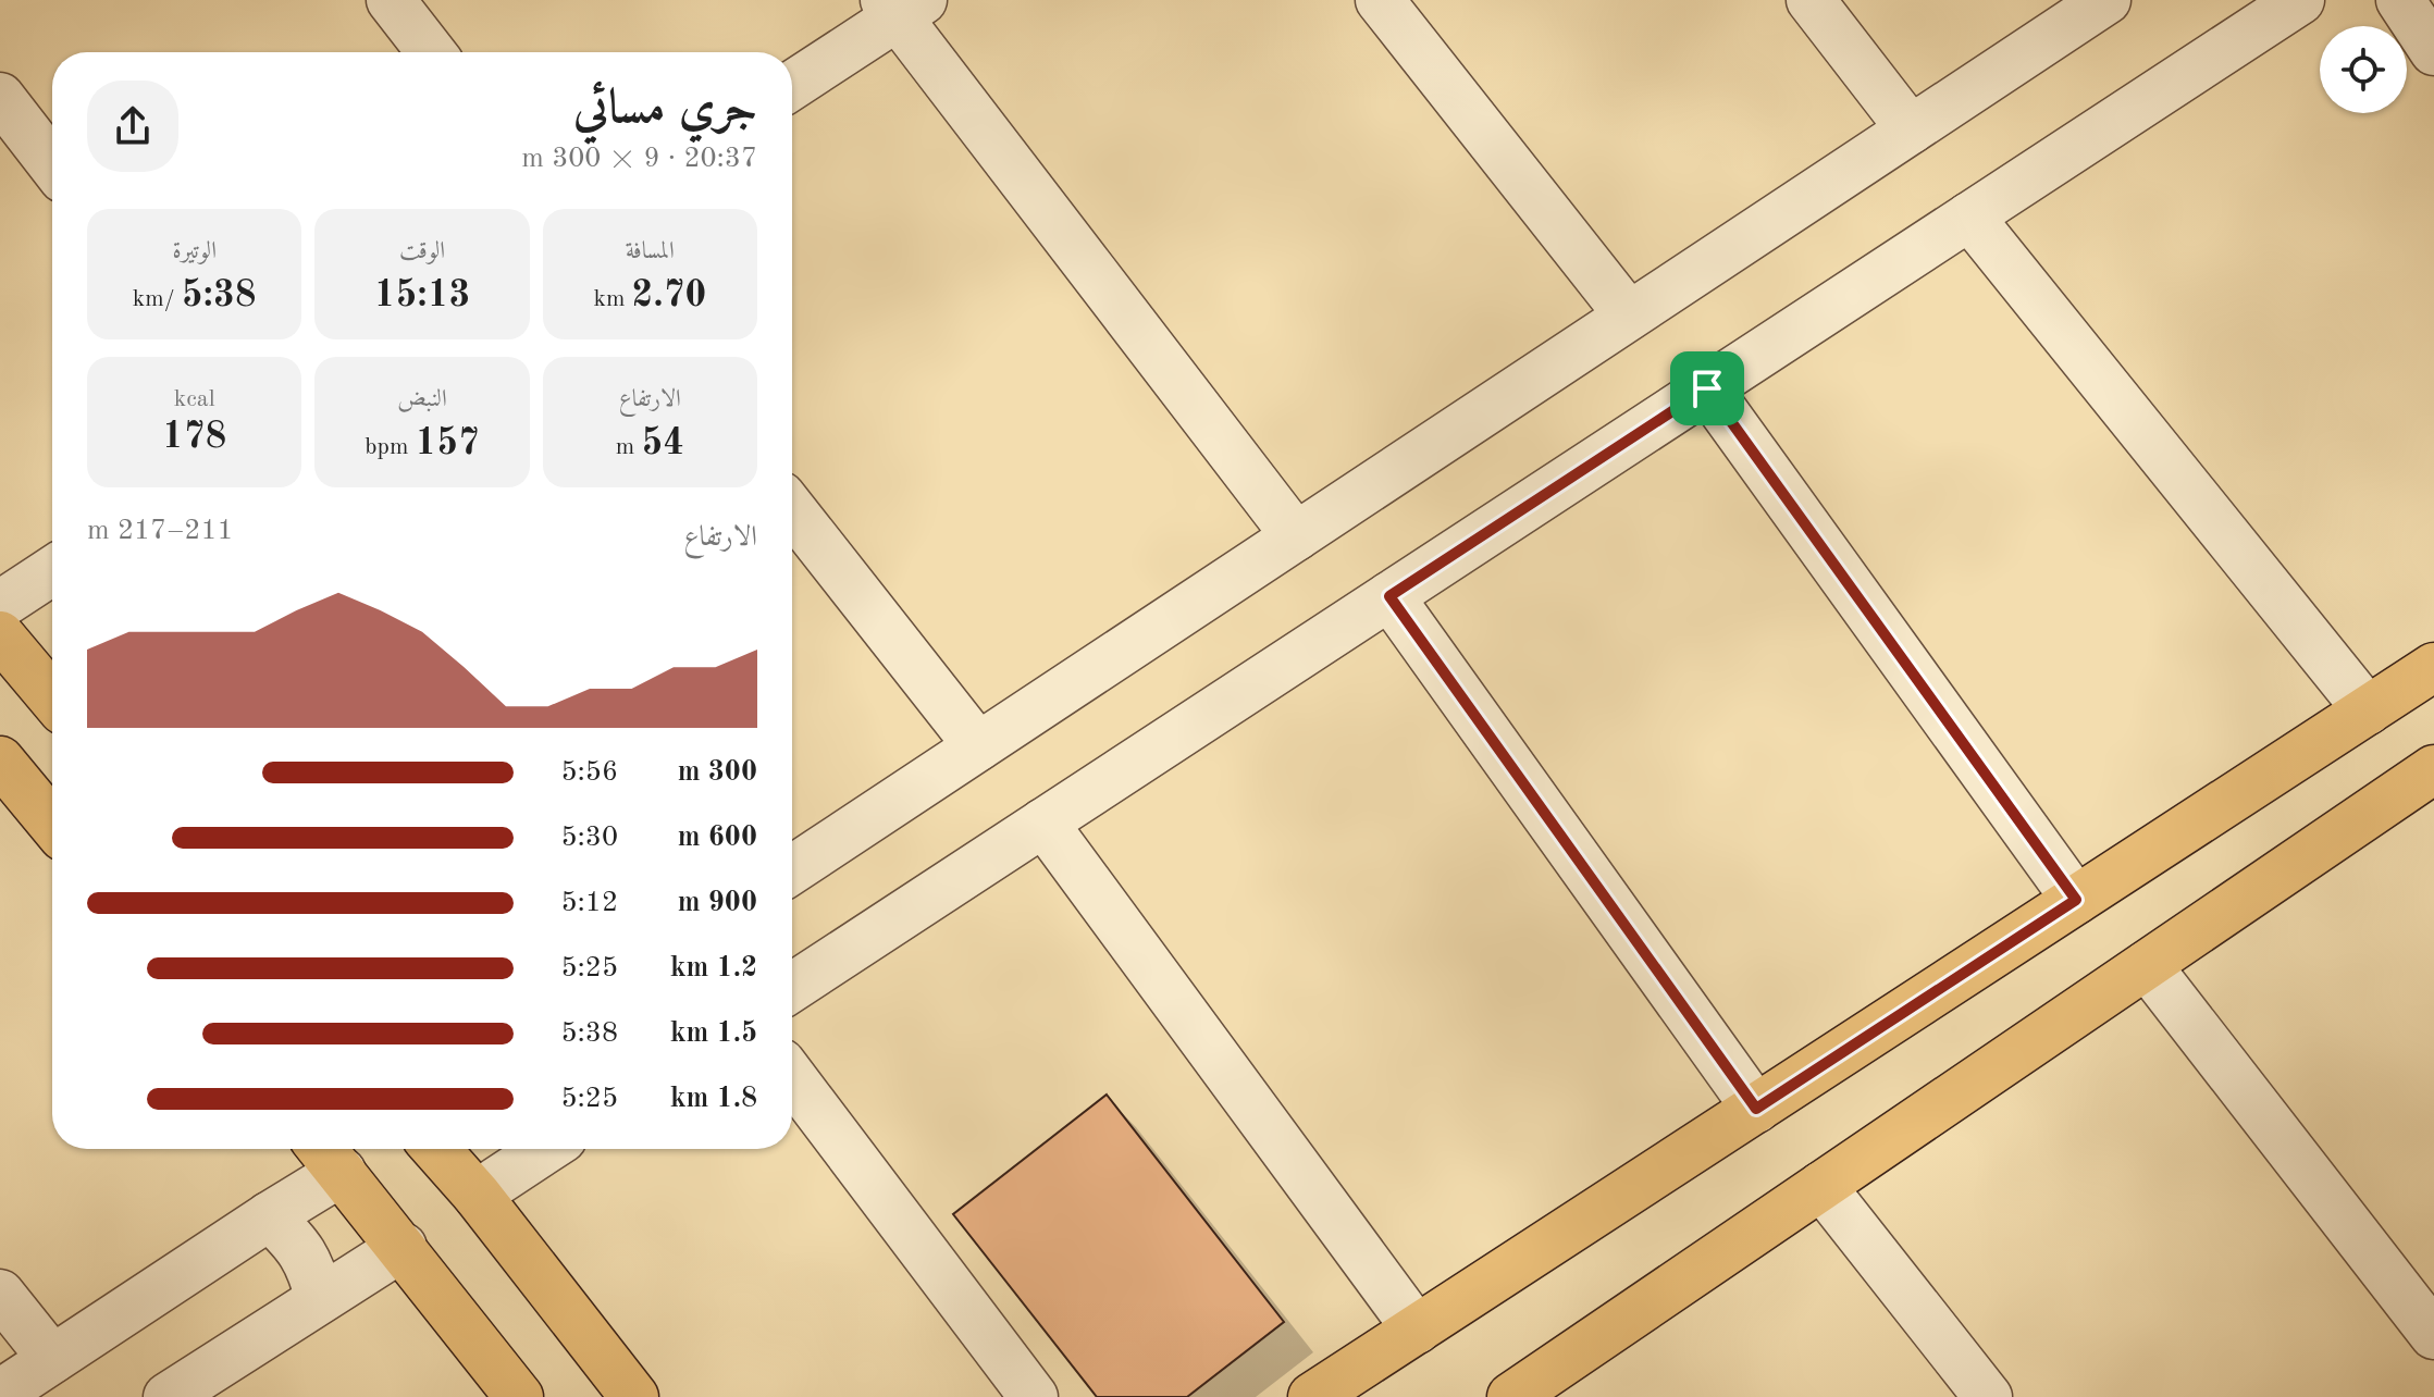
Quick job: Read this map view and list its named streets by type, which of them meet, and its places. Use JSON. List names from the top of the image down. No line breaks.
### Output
{"page":{"heading":["جري مسائي","20:37 · 9 × 300 m"],"stats":[["المسافة","2.70 km"],["الوقت","15:13"],["الوتيرة","5:38 /km"],["الارتفاع","54 m"],["النبض","157 bpm"],["kcal","178"]],"chart":["الارتفاع","211–217 m"],"list":[{"name":"300 m","note":"5:56"},{"name":"600 m","note":"5:30"},{"name":"900 m","note":"5:12"},{"name":"1.2 km","note":"5:25"},{"name":"1.5 km","note":"5:38"},{"name":"1.8 km","note":"5:25"}]}}
